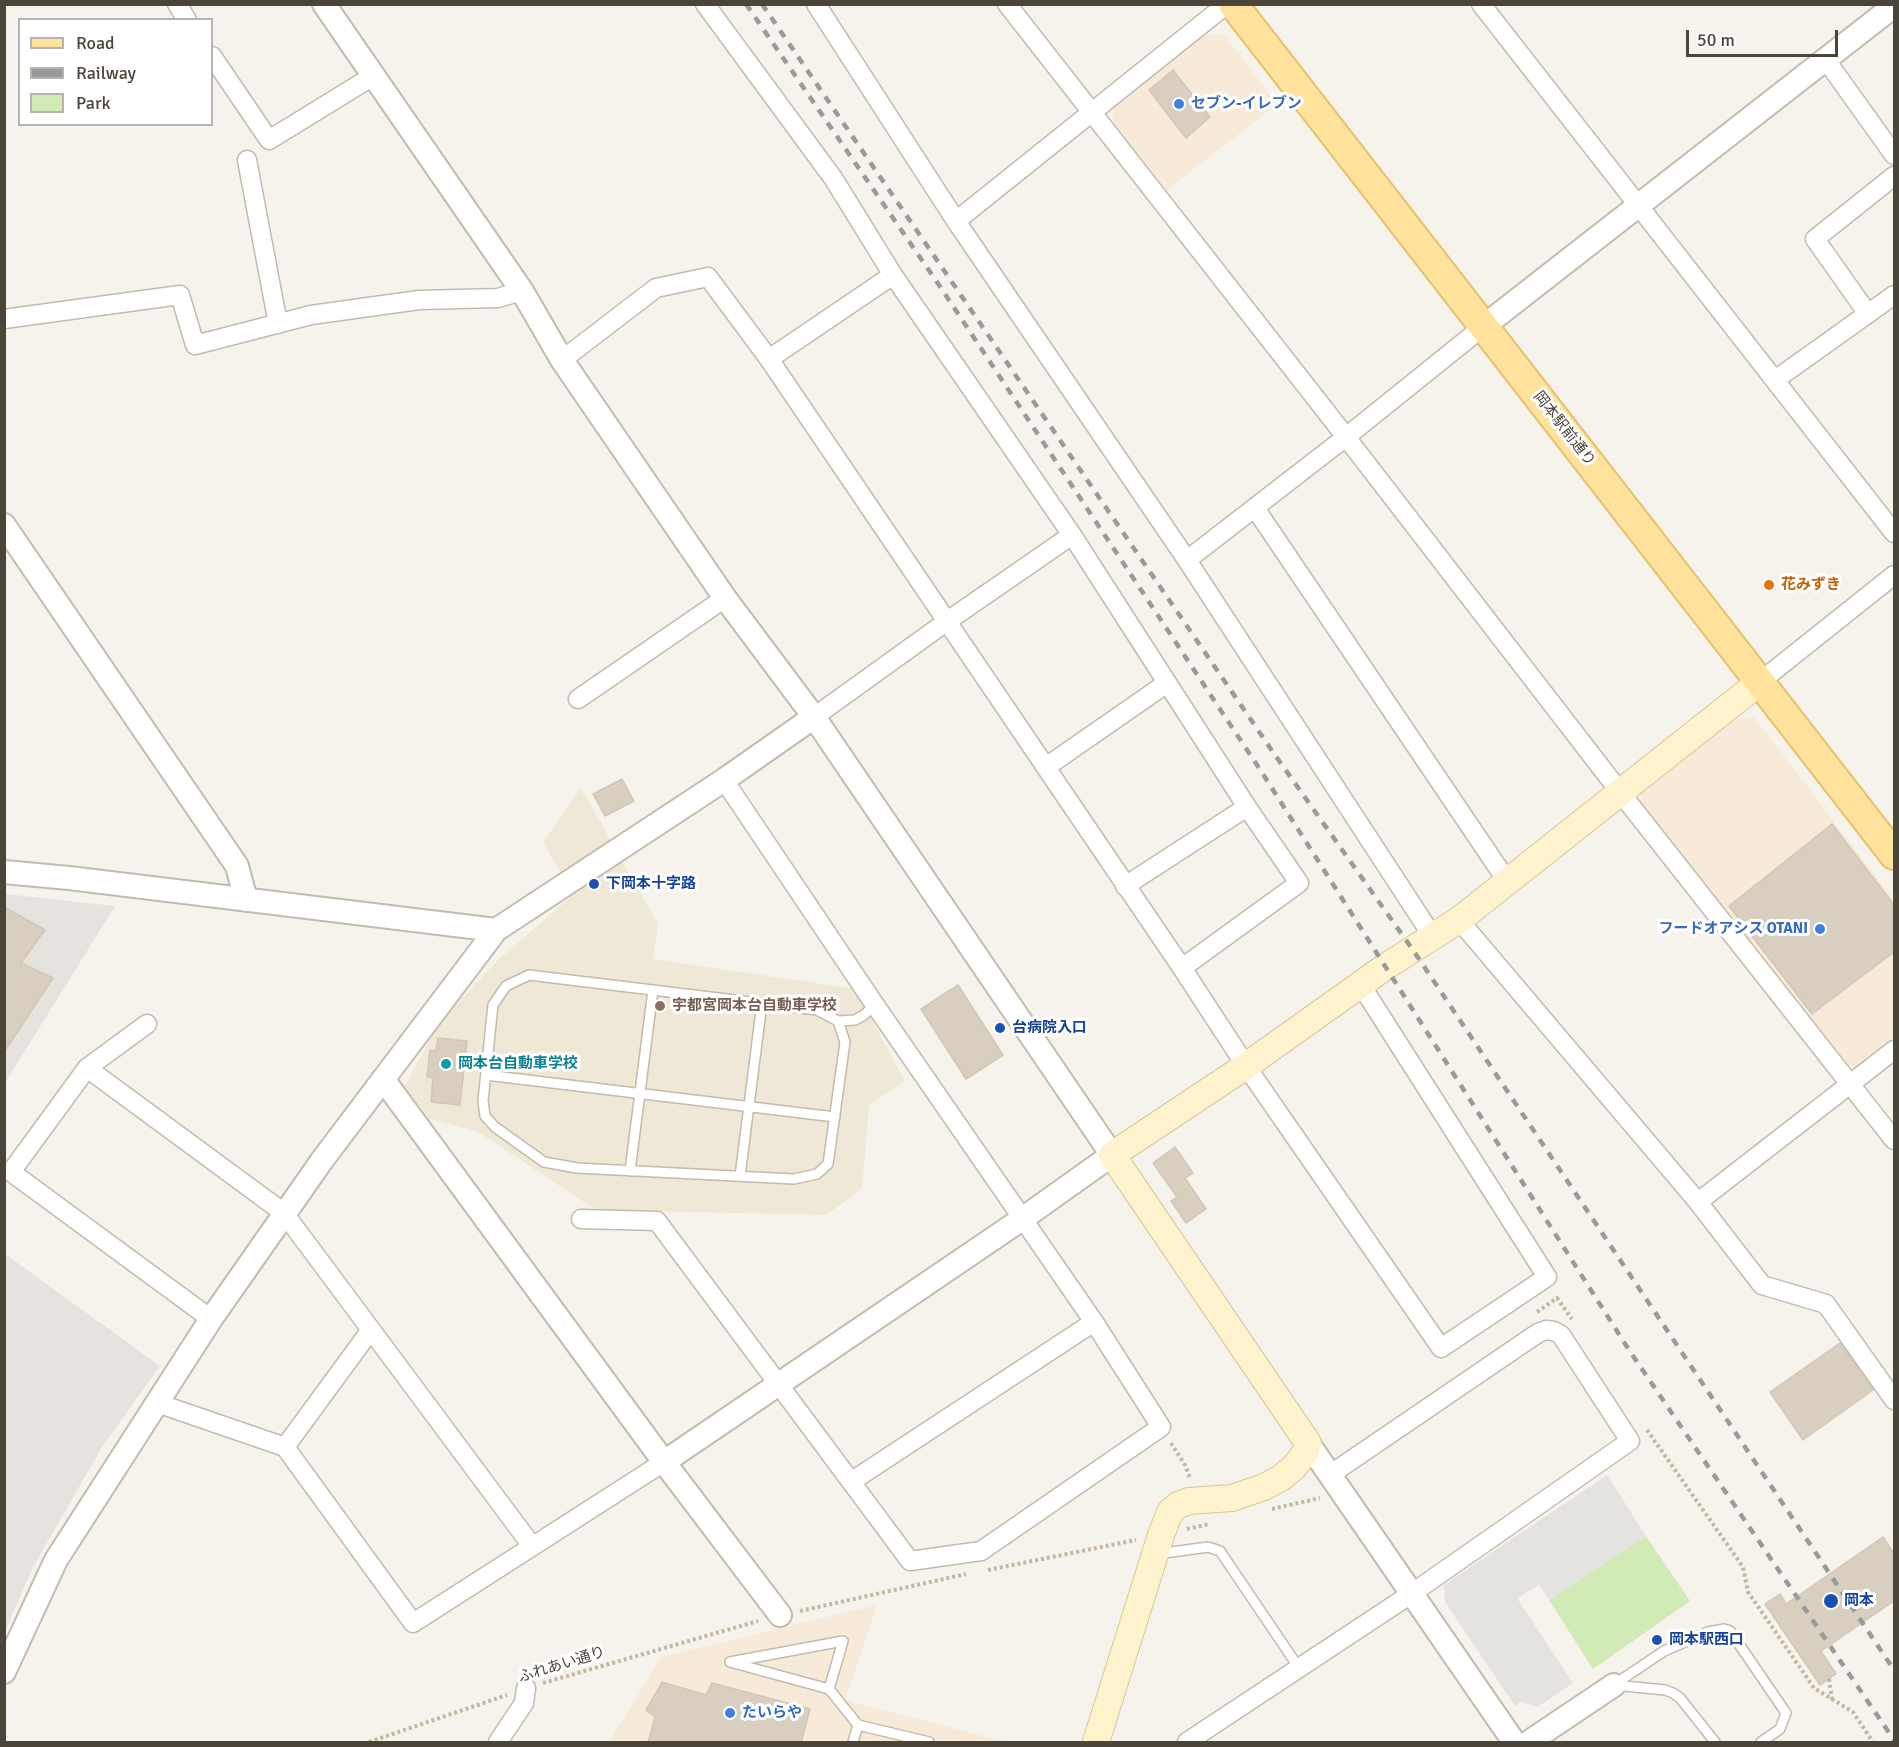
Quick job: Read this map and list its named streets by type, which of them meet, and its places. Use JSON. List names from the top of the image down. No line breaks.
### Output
{"streets":{"main road":["岡本駅前通り"],"path":["ふれあい通り"]},"places":["セブン-イレブン","花みずき","下岡本十字路","フードオアシス OTANI","宇都宮岡本台自動車学校","台病院入口","岡本台自動車学校","岡本","岡本駅西口","たいらや"],"legend":["Road","Railway","Park"],"scale_bar":"50 m"}
